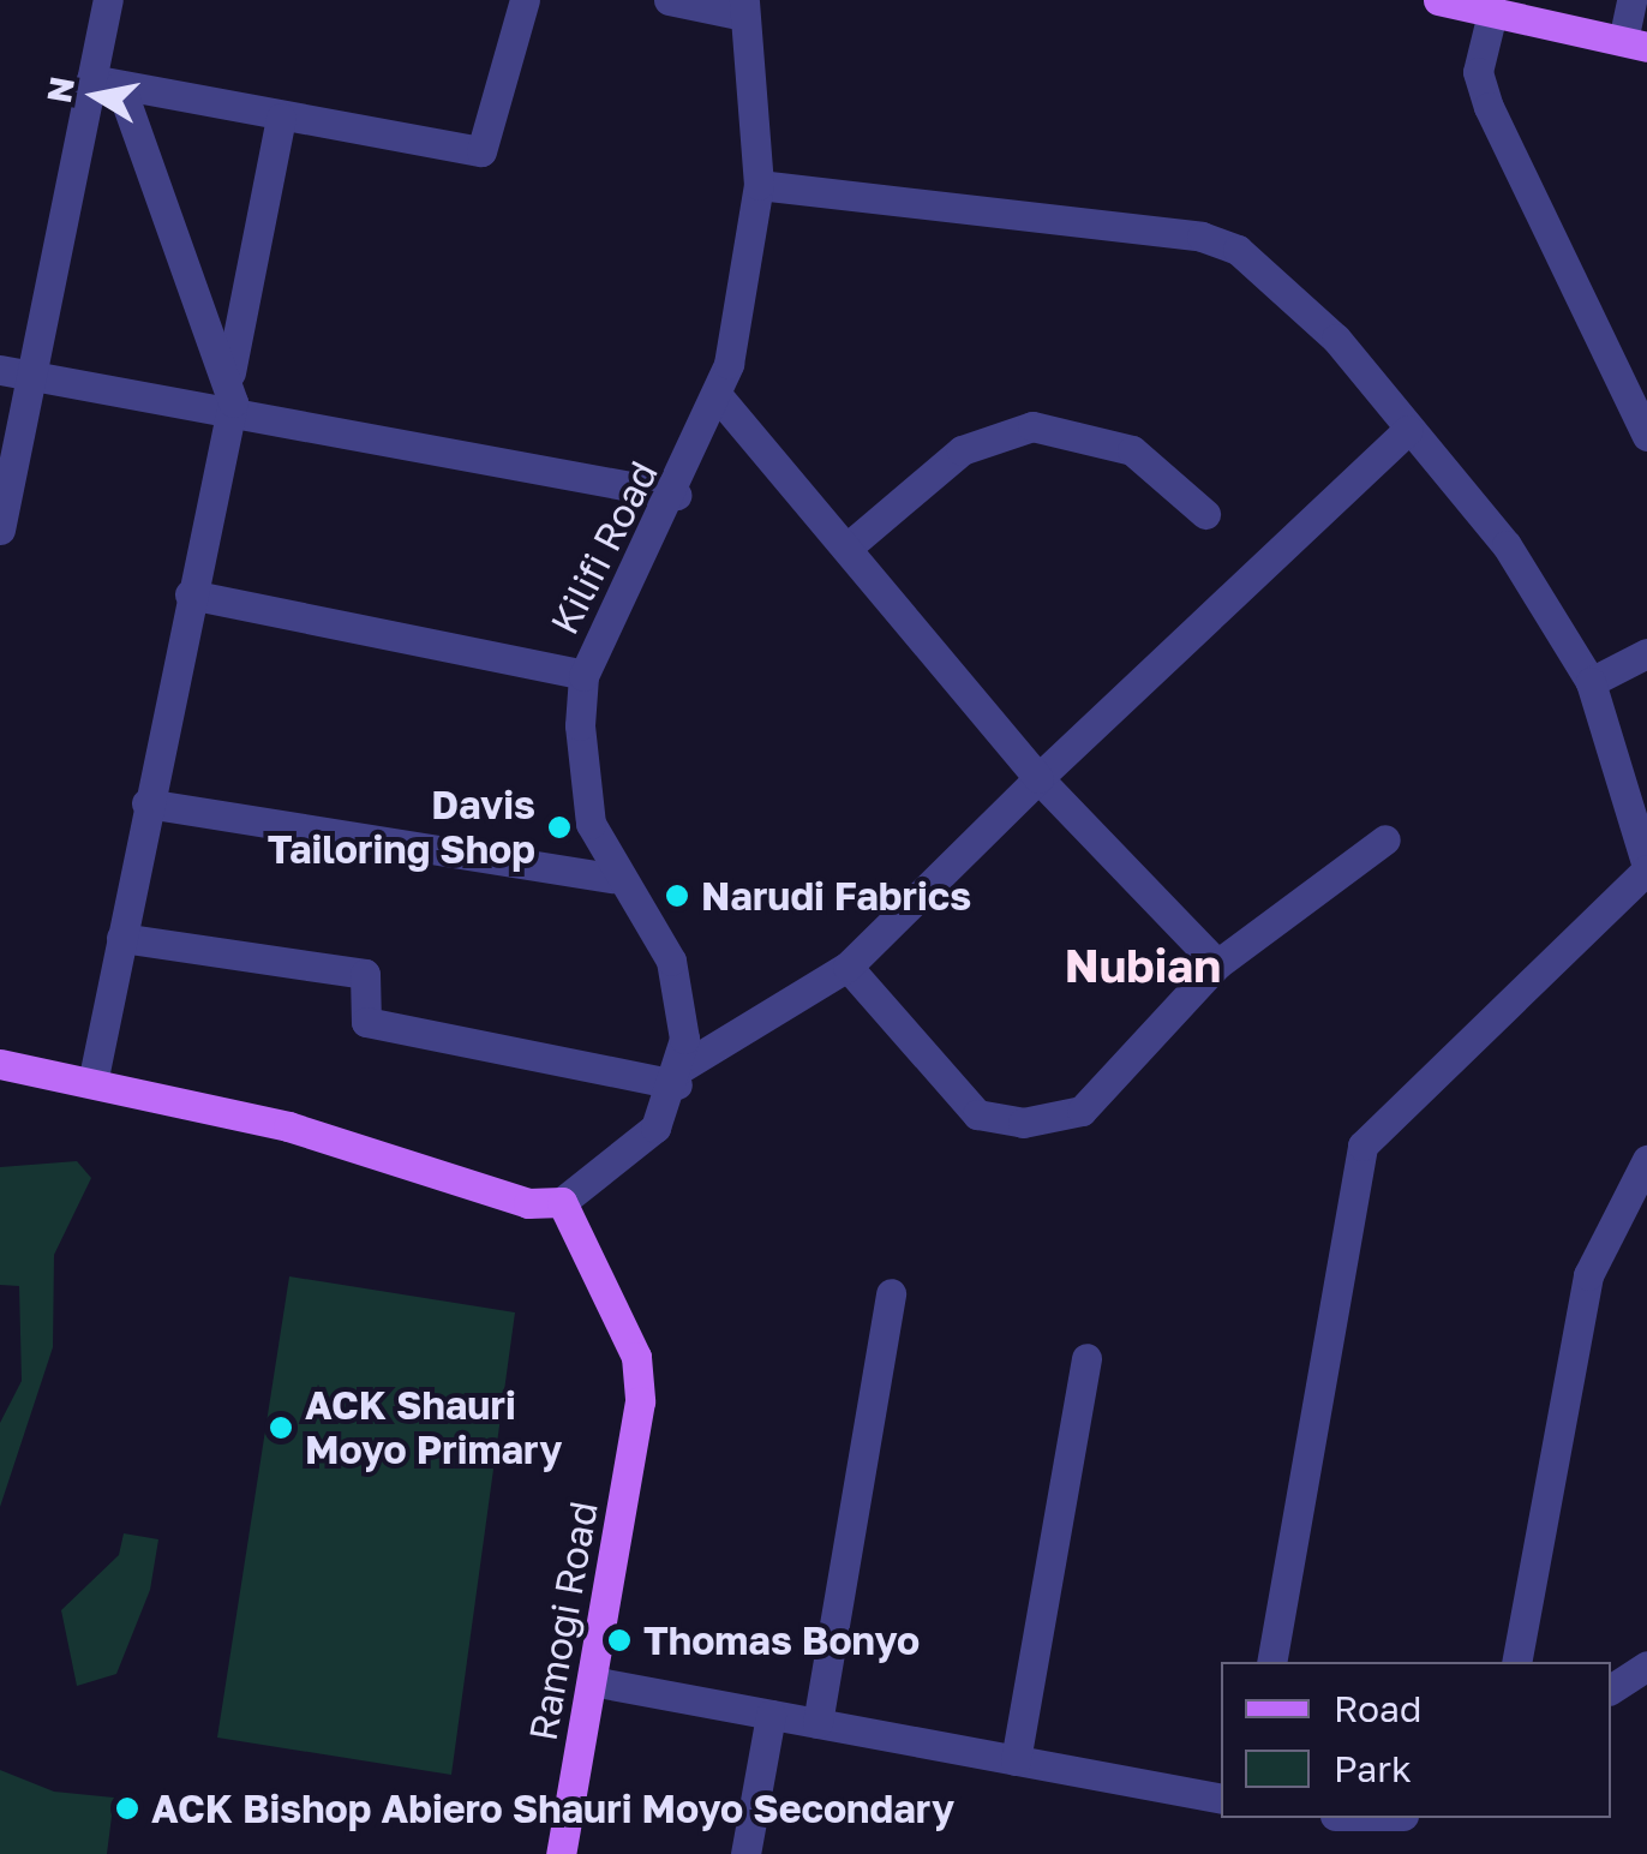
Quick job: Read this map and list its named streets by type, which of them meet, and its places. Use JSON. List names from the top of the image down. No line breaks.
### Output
{"streets":{"main road":["Ramogi Road"],"street":["Kilifi Road"]},"crossings":[["Kilifi Road","Ramogi Road"]],"districts":["Nubian"],"places":["Davis Tailoring Shop","Narudi Fabrics","ACK Shauri Moyo Primary","Thomas Bonyo","ACK Bishop Abiero Shauri Moyo Secondary"],"legend":["Road","Park"],"north":"left"}
